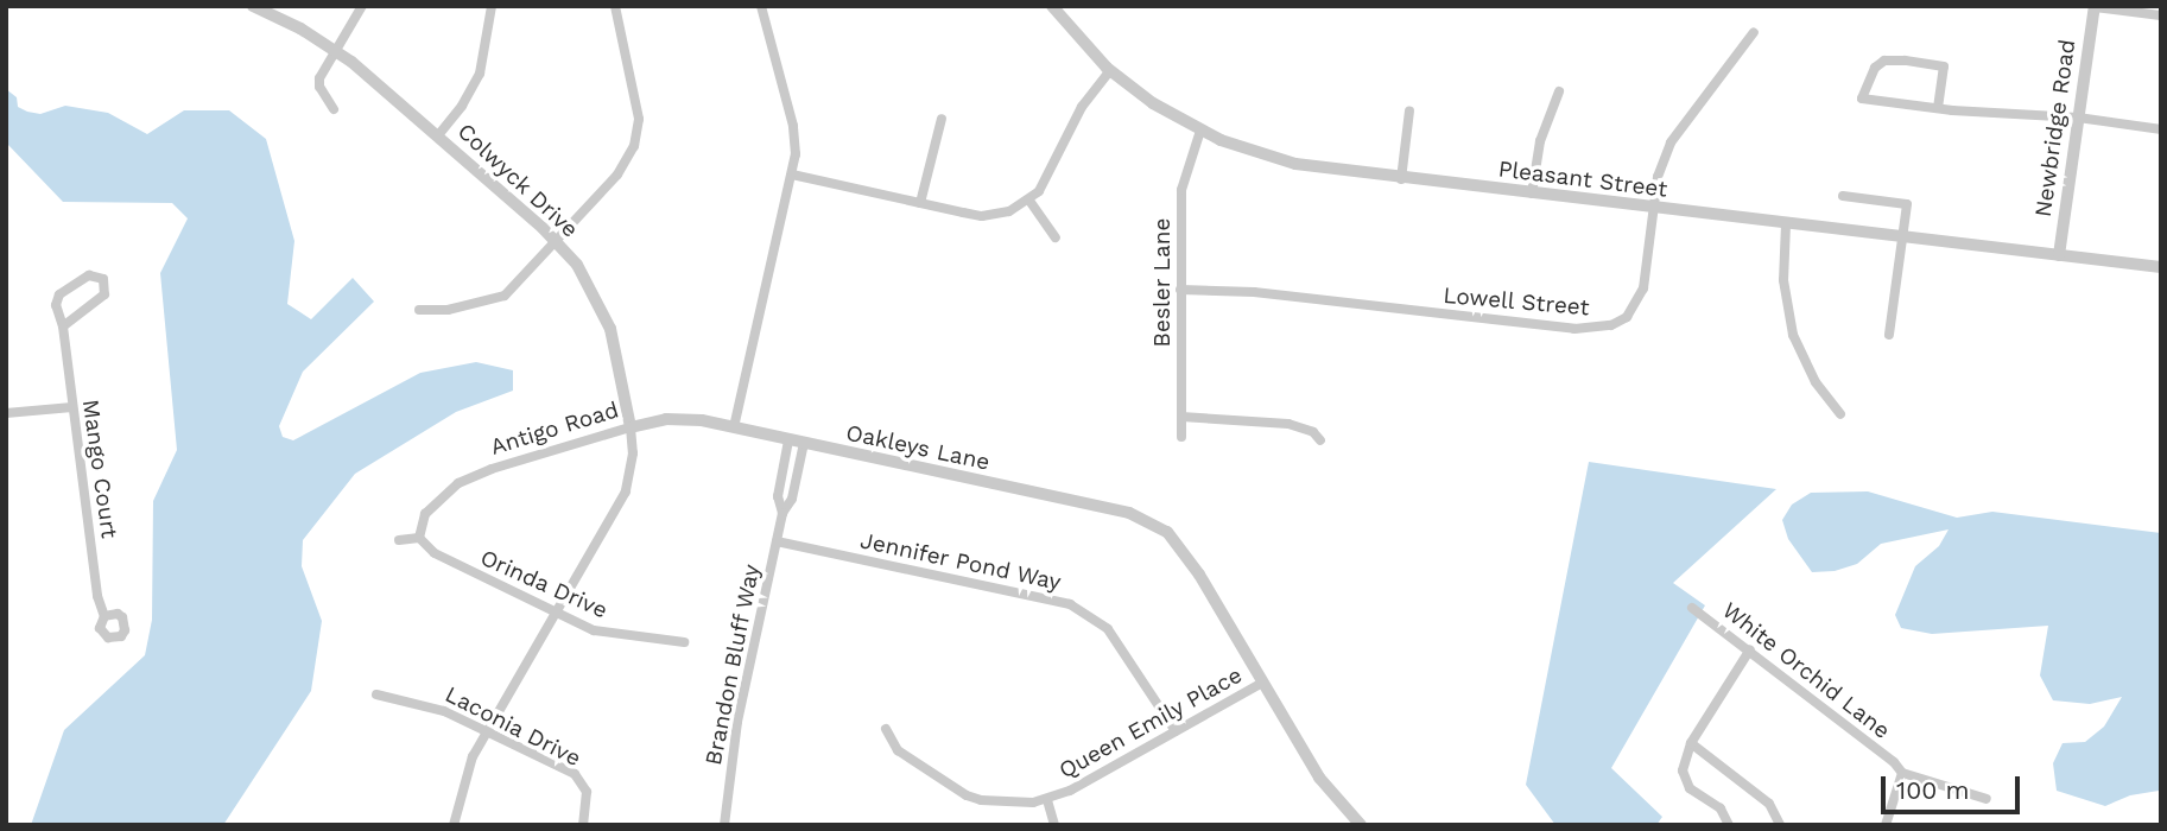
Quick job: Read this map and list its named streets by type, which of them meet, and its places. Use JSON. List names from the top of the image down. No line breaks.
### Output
{"streets":{"street":["Newbridge Road","Pleasant Street","Colwyck Drive","Besler Lane","Lowell Street","Antigo Road","Oakleys Lane","Mango Court","Jennifer Pond Way","Orinda Drive","Brandon Bluff Way","White Orchid Lane","Queen Emily Place","Laconia Drive"]},"crossings":[["Newbridge Road","Pleasant Street"],["Pleasant Street","Besler Lane"],["Pleasant Street","Lowell Street"],["Colwyck Drive","Antigo Road"],["Colwyck Drive","Orinda Drive"],["Colwyck Drive","Laconia Drive"],["Besler Lane","Lowell Street"],["Antigo Road","Oakleys Lane"],["Antigo Road","Orinda Drive"],["Oakleys Lane","Brandon Bluff Way"],["Oakleys Lane","Queen Emily Place"],["Jennifer Pond Way","Brandon Bluff Way"],["Jennifer Pond Way","Queen Emily Place"]],"scale_bar":"100 m"}
